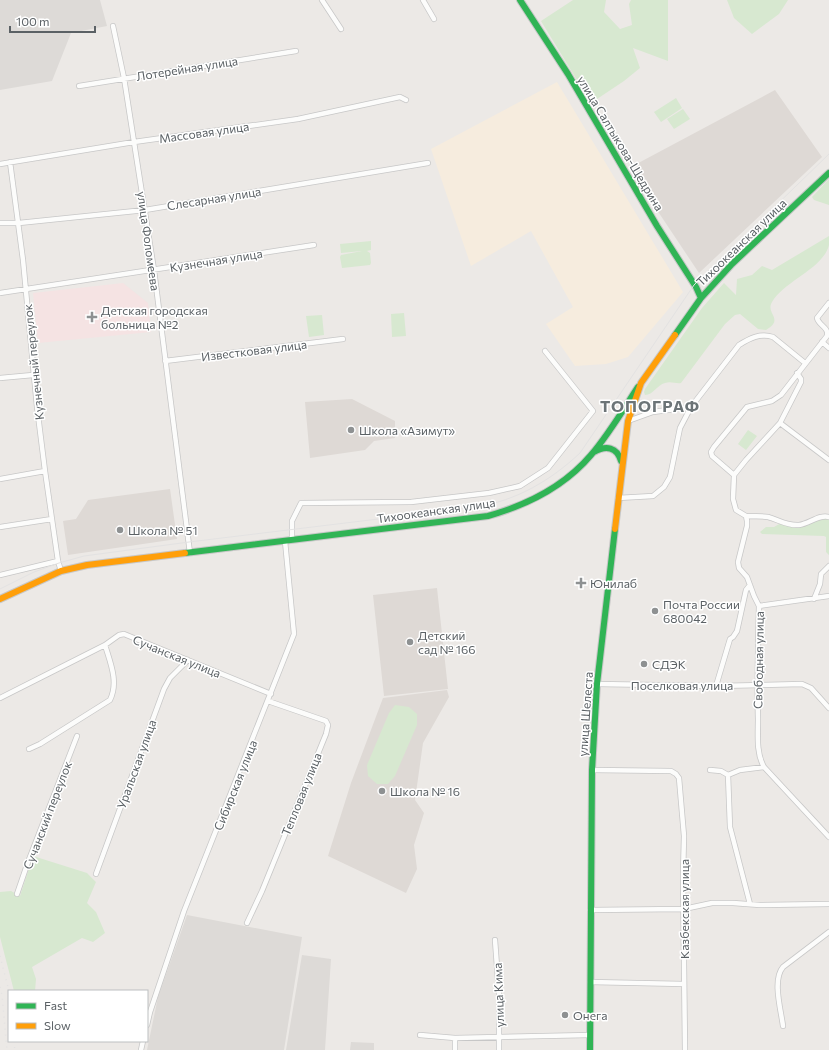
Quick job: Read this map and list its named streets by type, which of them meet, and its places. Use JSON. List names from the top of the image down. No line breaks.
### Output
{"streets":{"main road":["улица Салтыкова-Щедрина","Тихоокеанская улица","улица Шелеста"],"street":["Лотерейная улица","Массовая улица","Слесарная улица","улица Фоломеева","Кузнечная улица","Известковая улица","Кузнечный переулок","Сучанская улица","Свободная улица","Поселковая улица","Уральская улица","Сибирская улица","Тепловая улица","Сучанский переулок","Казбекская улица","улица Кима"]},"crossings":[["Лотерейная улица","улица Фоломеева"],["Массовая улица","улица Фоломеева"],["Массовая улица","Кузнечный переулок"],["улица Салтыкова-Щедрина","Тихоокеанская улица"],["Слесарная улица","улица Фоломеева"],["Слесарная улица","Кузнечный переулок"],["улица Фоломеева","Тихоокеанская улица"],["улица Фоломеева","Кузнечная улица"],["улица Фоломеева","Известковая улица"],["Тихоокеанская улица","Кузнечный переулок"],["Тихоокеанская улица","улица Шелеста"],["Тихоокеанская улица","Сибирская улица"],["Кузнечная улица","Кузнечный переулок"],["Сучанская улица","Уральская улица"],["Сучанская улица","Сибирская улица"],["Свободная улица","Поселковая улица"],["Поселковая улица","улица Шелеста"],["улица Шелеста","Казбекская улица"],["Сибирская улица","Тепловая улица"]],"districts":["ТОПОГРАФ"],"places":{"health":["Детская городская больница №2","Юнилаб"],"other":["Школа «Азимут»","Школа № 51","Почта России 680042","Детский сад № 166","СДЭК","Школа № 16","Онега"]},"legend":["Fast","Slow"],"scale_bar":"100 m"}
